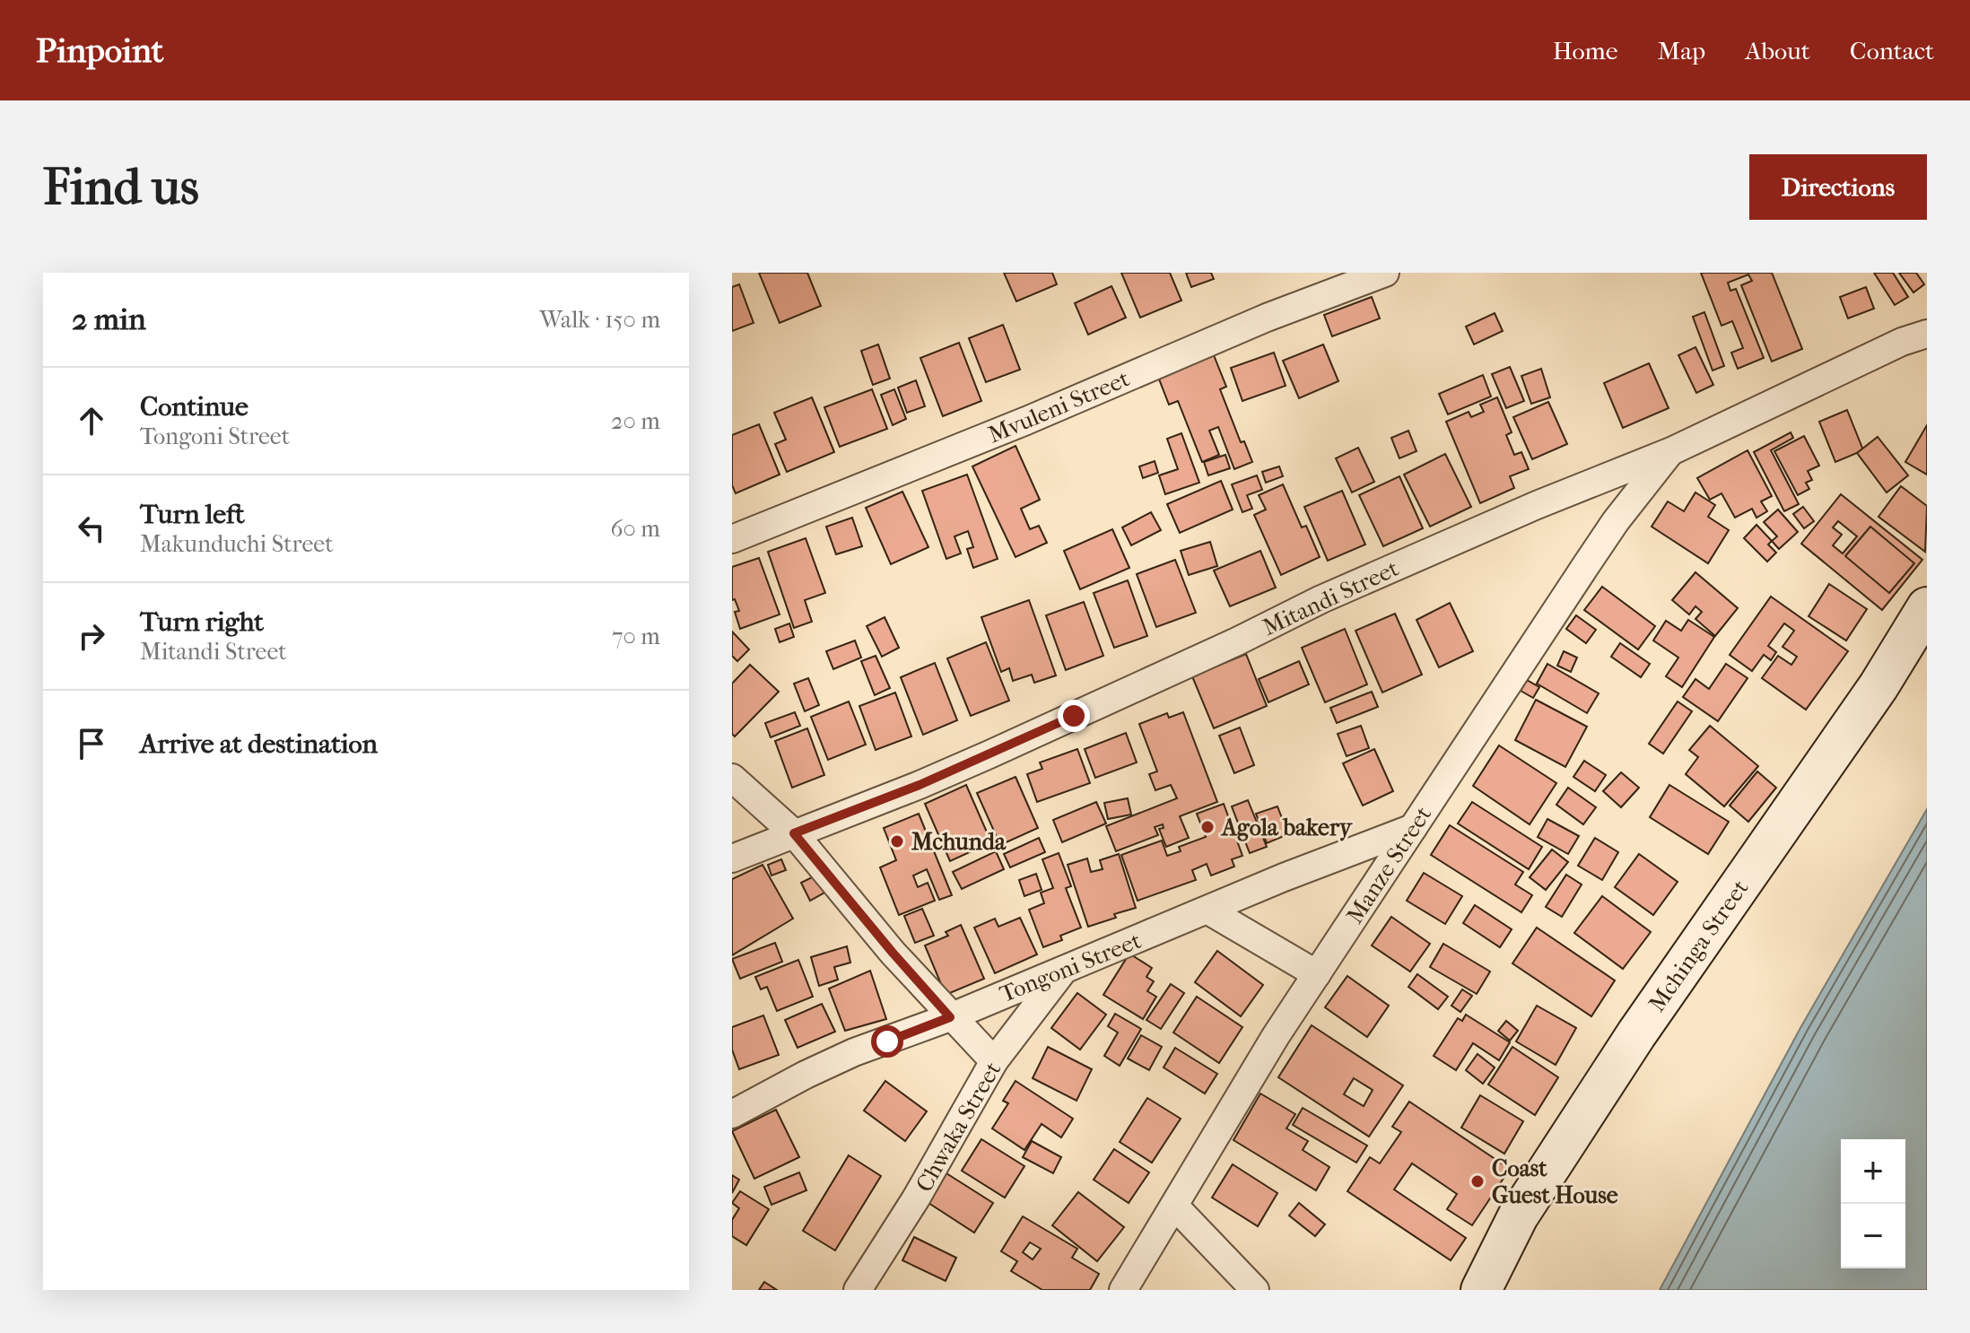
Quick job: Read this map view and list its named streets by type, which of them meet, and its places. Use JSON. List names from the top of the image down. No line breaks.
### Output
{"streets":{"main road":["Mchinga Street"],"street":["Mvuleni Street","Mitandi Street","Manze Street","Tongoni Street","Chwaka Street"]},"crossings":[["Mitandi Street","Manze Street"],["Manze Street","Tongoni Street"],["Tongoni Street","Chwaka Street"]],"places":["Agola bakery","Mchunda","Coast Guest House"],"page":{"header":"Pinpoint","nav":["Home","Map","About","Contact"],"buttons":"Directions","title":"Find us","heading":["2 min","Walk · 150 m"],"list":[["Continue","Tongoni Street","20 m"],["Turn left","Makunduchi Street","60 m"],["Turn right","Mitandi Street","70 m"],"Arrive at destination"],"map_buttons":["+","−"]}}
